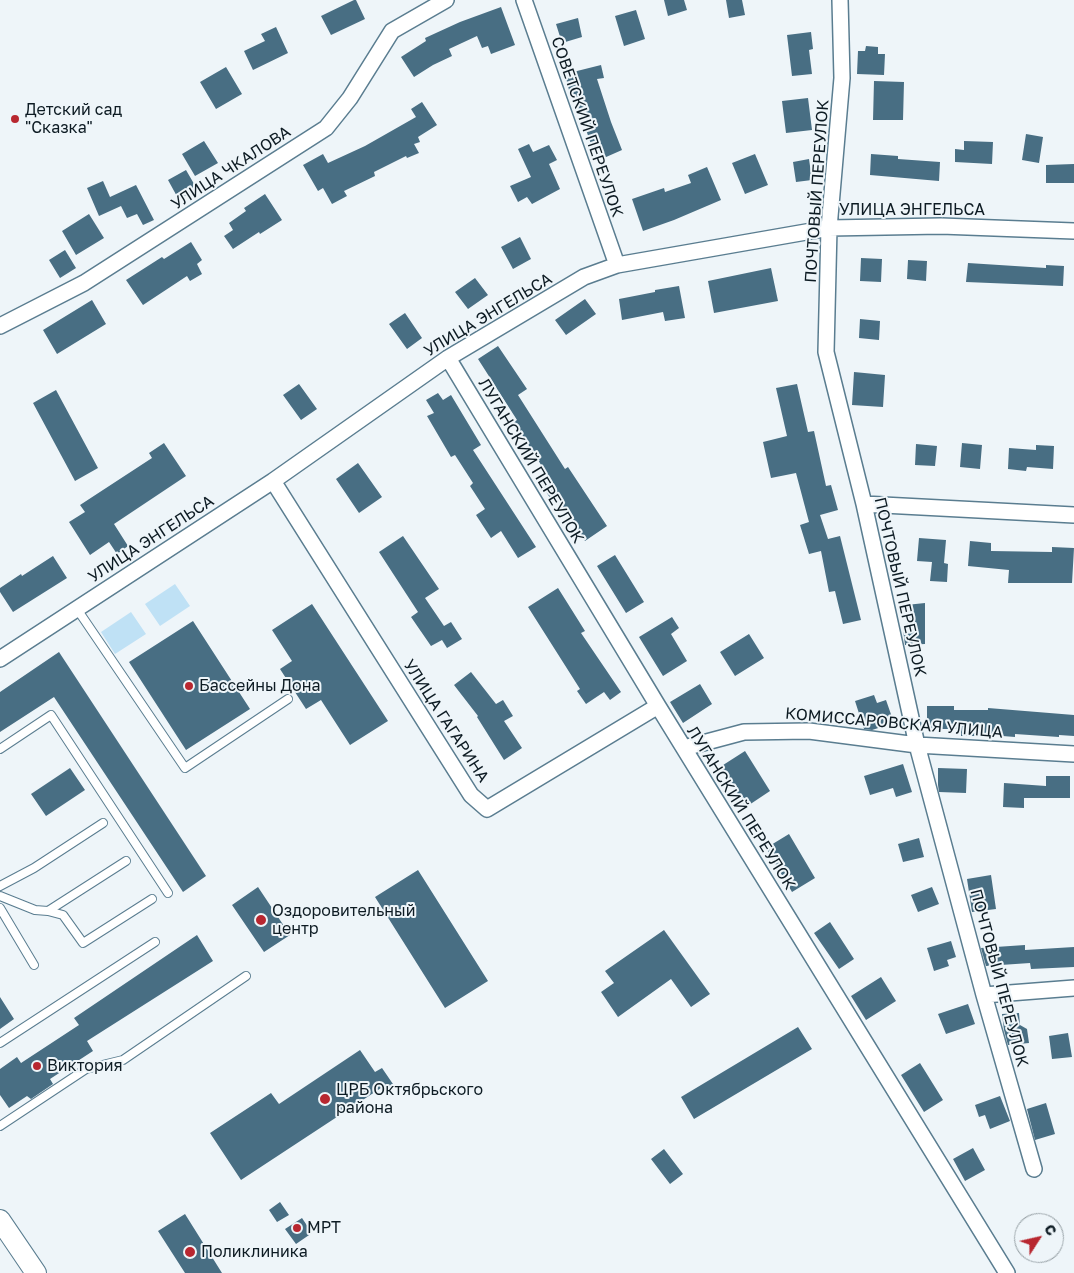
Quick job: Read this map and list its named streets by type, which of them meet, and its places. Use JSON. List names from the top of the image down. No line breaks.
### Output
{"streets":{"street":["СОВЕТСКИЙ ПЕРЕУЛОК","УЛИЦА ЧКАЛОВА","ПОЧТОВЫЙ ПЕРЕУЛОК","УЛИЦА ЭНГЕЛЬСА","ЛУГАНСКИЙ ПЕРЕУЛОК","УЛИЦА ГАГАРИНА","КОМИССАРОВСКАЯ УЛИЦА"]},"crossings":[["СОВЕТСКИЙ ПЕРЕУЛОК","УЛИЦА ЭНГЕЛЬСА"],["ПОЧТОВЫЙ ПЕРЕУЛОК","УЛИЦА ЭНГЕЛЬСА"],["ПОЧТОВЫЙ ПЕРЕУЛОК","КОМИССАРОВСКАЯ УЛИЦА"],["УЛИЦА ЭНГЕЛЬСА","ЛУГАНСКИЙ ПЕРЕУЛОК"],["УЛИЦА ЭНГЕЛЬСА","УЛИЦА ГАГАРИНА"],["ЛУГАНСКИЙ ПЕРЕУЛОК","УЛИЦА ГАГАРИНА"],["ЛУГАНСКИЙ ПЕРЕУЛОК","КОМИССАРОВСКАЯ УЛИЦА"]],"places":["Детский сад \"Сказка\"","Бассейны Дона","Оздоровительный центр","Виктория","ЦРБ Октябрьского района","МРТ","Поликлиника"],"north":"top right"}
